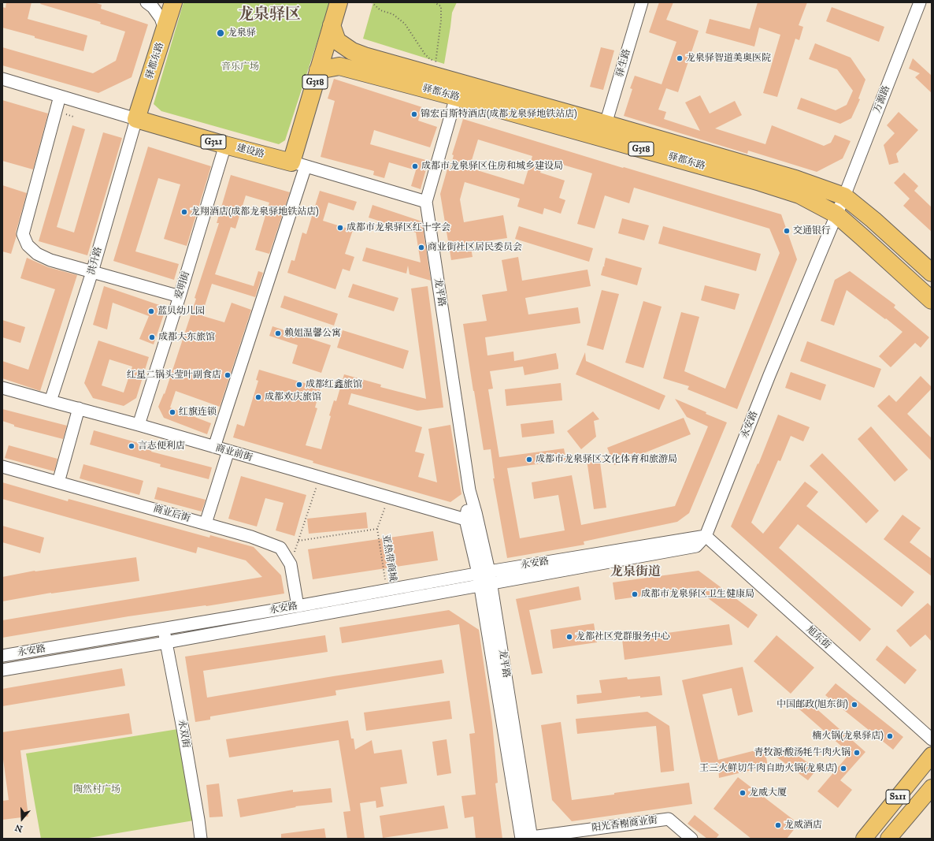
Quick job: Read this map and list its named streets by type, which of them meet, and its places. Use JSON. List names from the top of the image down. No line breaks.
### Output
{"streets":{"highway":["驿都东路","G318","G321","建设路"],"main road":["S211"],"street":["驿生路","万源路","洪升路","爱明街","龙平路","永安路","商业前街","商业后街","旭东街","永双街","阳光香榭商业街"],"path":["亚热带商城"]},"crossings":[["驿都东路","驿生路"],["驿都东路","G318"],["驿都东路","万源路"],["驿都东路","建设路"],["驿都东路","洪升路"],["驿都东路","龙平路"],["驿都东路","永安路"],["G318","建设路"],["万源路","永安路"],["建设路","洪升路"],["建设路","爱明街"],["建设路","龙平路"],["洪升路","商业前街"],["爱明街","商业前街"],["龙平路","永安路"],["龙平路","商业前街"],["龙平路","阳光香榭商业街"],["永安路","商业后街"],["永安路","亚热带商城"],["永安路","旭东街"],["永安路","永双街"]],"districts":["龙泉驿区","龙泉街道"],"parks":["音乐广场","陶然村广场"],"places":["龙泉驿","龙泉驿智道美奥医院","锦宏百斯特酒店(成都龙泉驿地铁站店)","成都市龙泉驿区住房和城乡建设局","龙翔酒店(成都龙泉驿地铁站店)","成都市龙泉驿区红十字会","交通银行","商业街社区居民委员会","蓝贝幼儿园","赖姐温馨公寓","成都大东旅馆","红星二锅头莹叶副食店","成都红鑫旅馆","成都欢庆旅馆","红旗连锁","言志便利店","成都市龙泉驿区文化体育和旅游局","成都市龙泉驿区卫生健康局","龙都社区党群服务中心","中国邮政(旭东街)","楠火锅(龙泉驿店)","青牧源·酸汤牦牛肉火锅","王三火鲜切牛肉自助火锅(龙泉店)","龙威大厦","龙威酒店"],"north":"bottom"}
